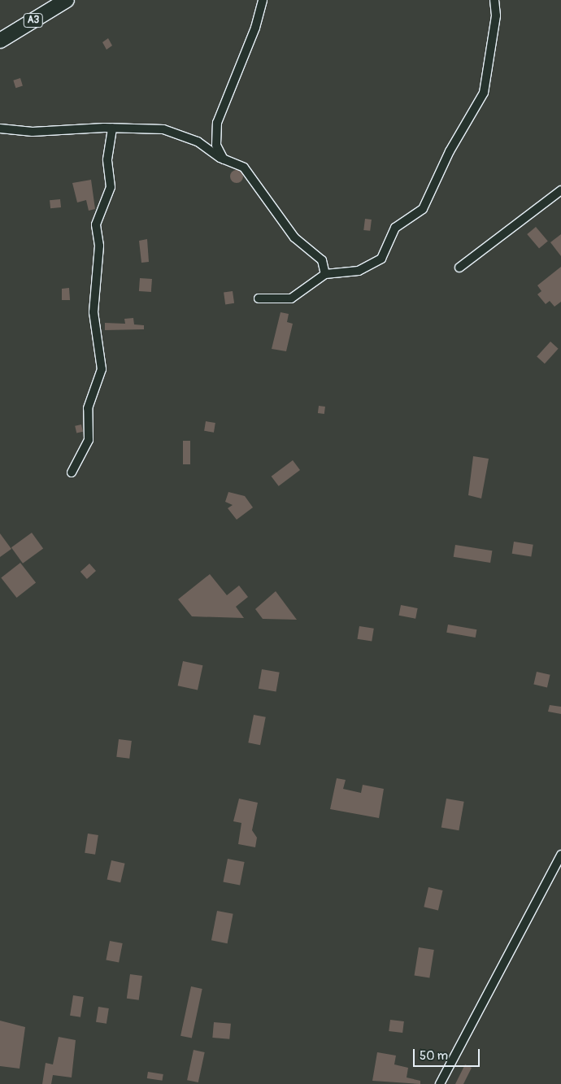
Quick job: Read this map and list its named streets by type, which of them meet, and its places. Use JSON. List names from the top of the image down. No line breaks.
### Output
{"streets":{"highway":["A3"]},"scale_bar":"50 m"}
